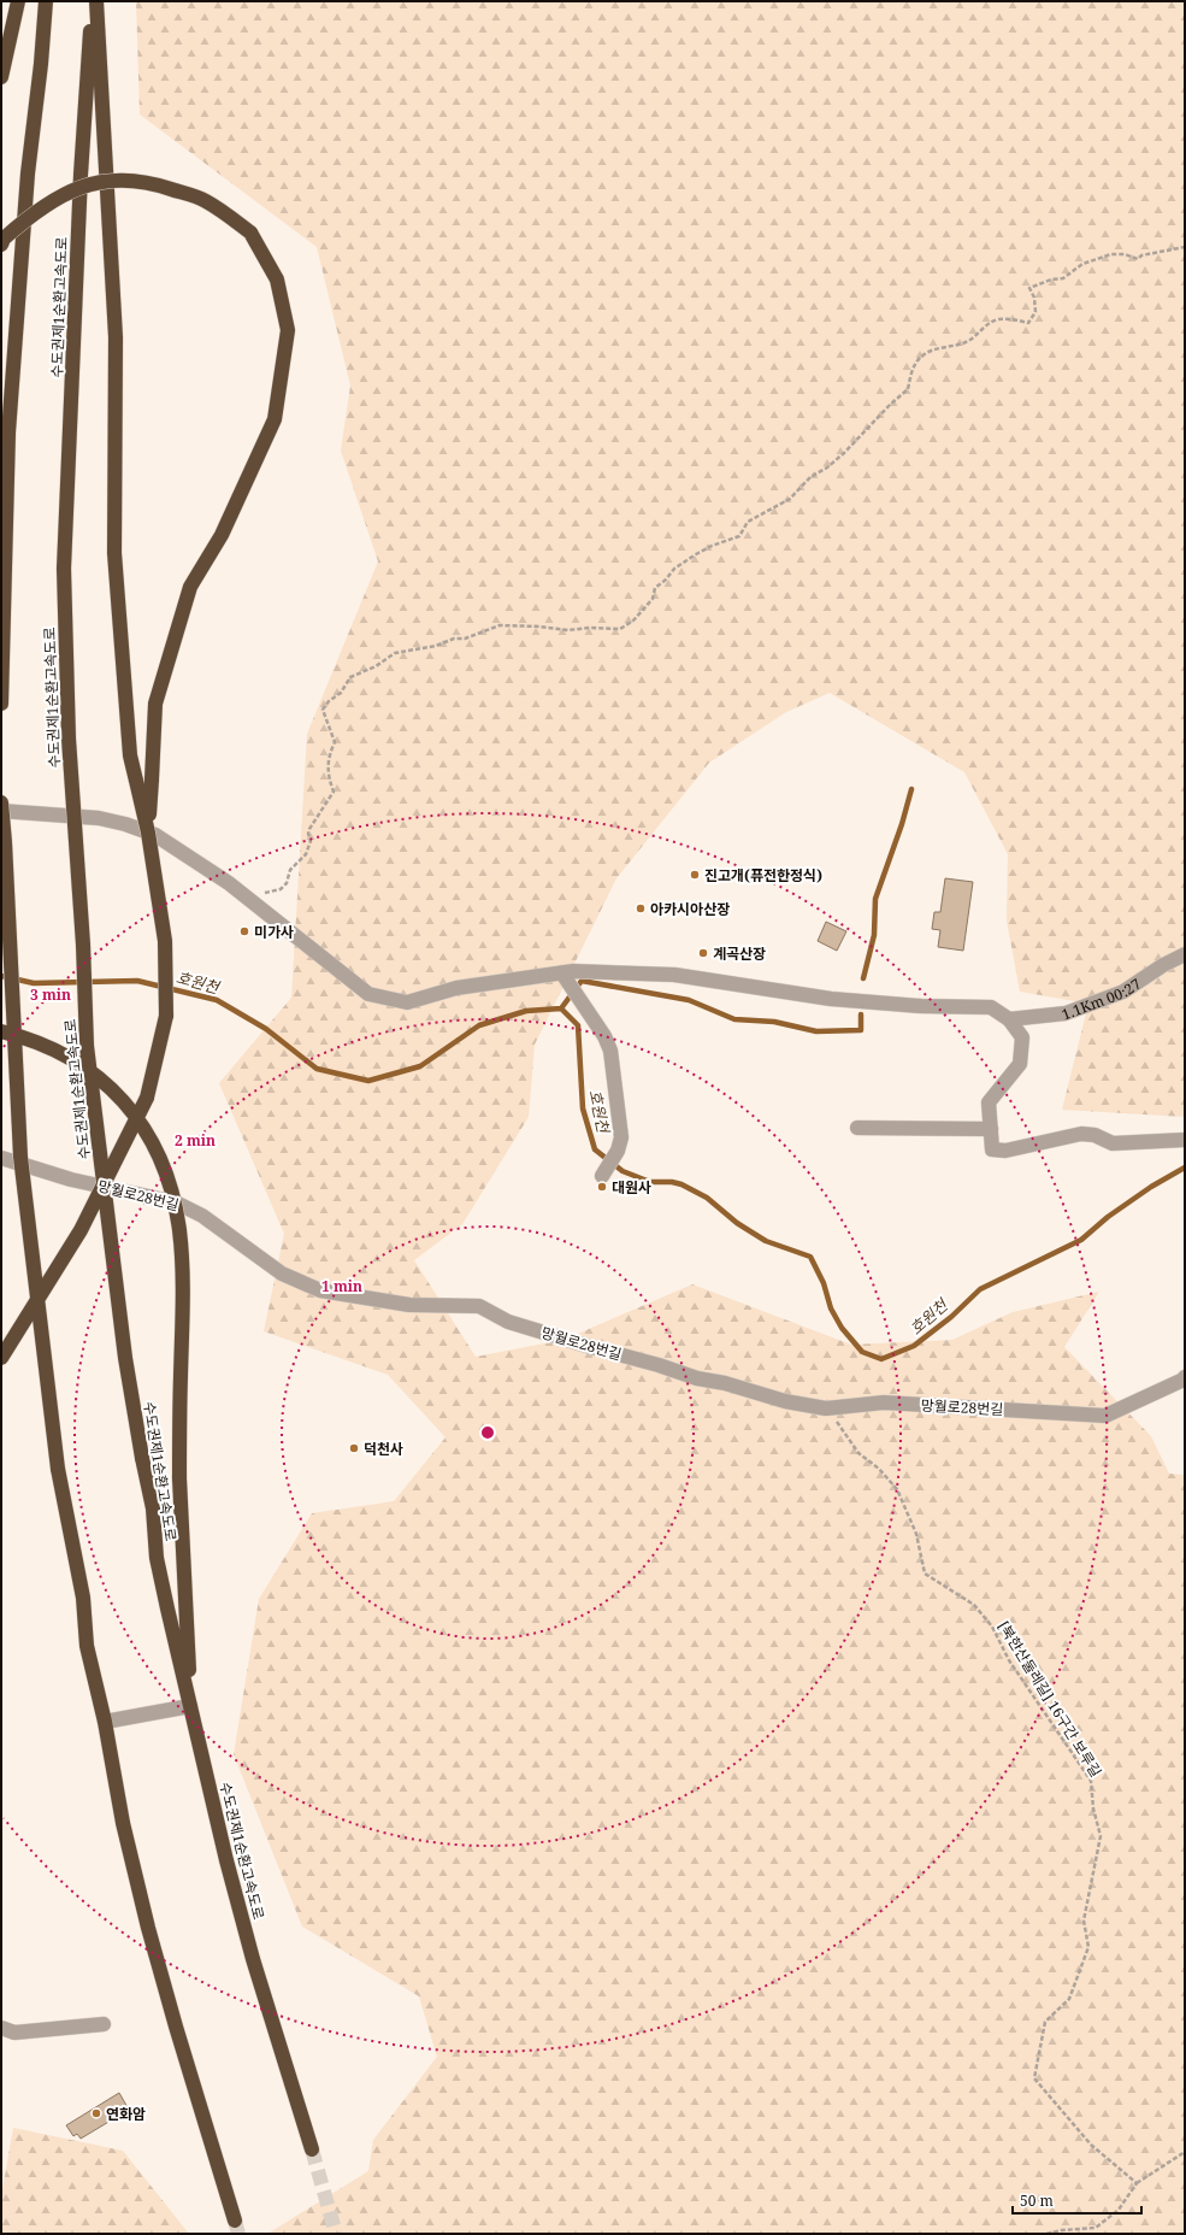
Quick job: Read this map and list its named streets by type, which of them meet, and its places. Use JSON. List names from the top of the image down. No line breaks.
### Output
{"streets":{"highway":["수도권제1순환고속도로"],"street":["1.1Km 00:27","망월로28번길"],"path":["[북한산둘레길] 16구간 보루길"]},"crossings":[["망월로28번길","[북한산둘레길] 16구간 보루길"]],"water":["호원천"],"places":["진고개(퓨전한정식)","아카시아산장","미가사","계곡산장","대원사","덕천사","연화암"],"scale_bar":"50 m","rings":["3 min","2 min","1 min"]}
